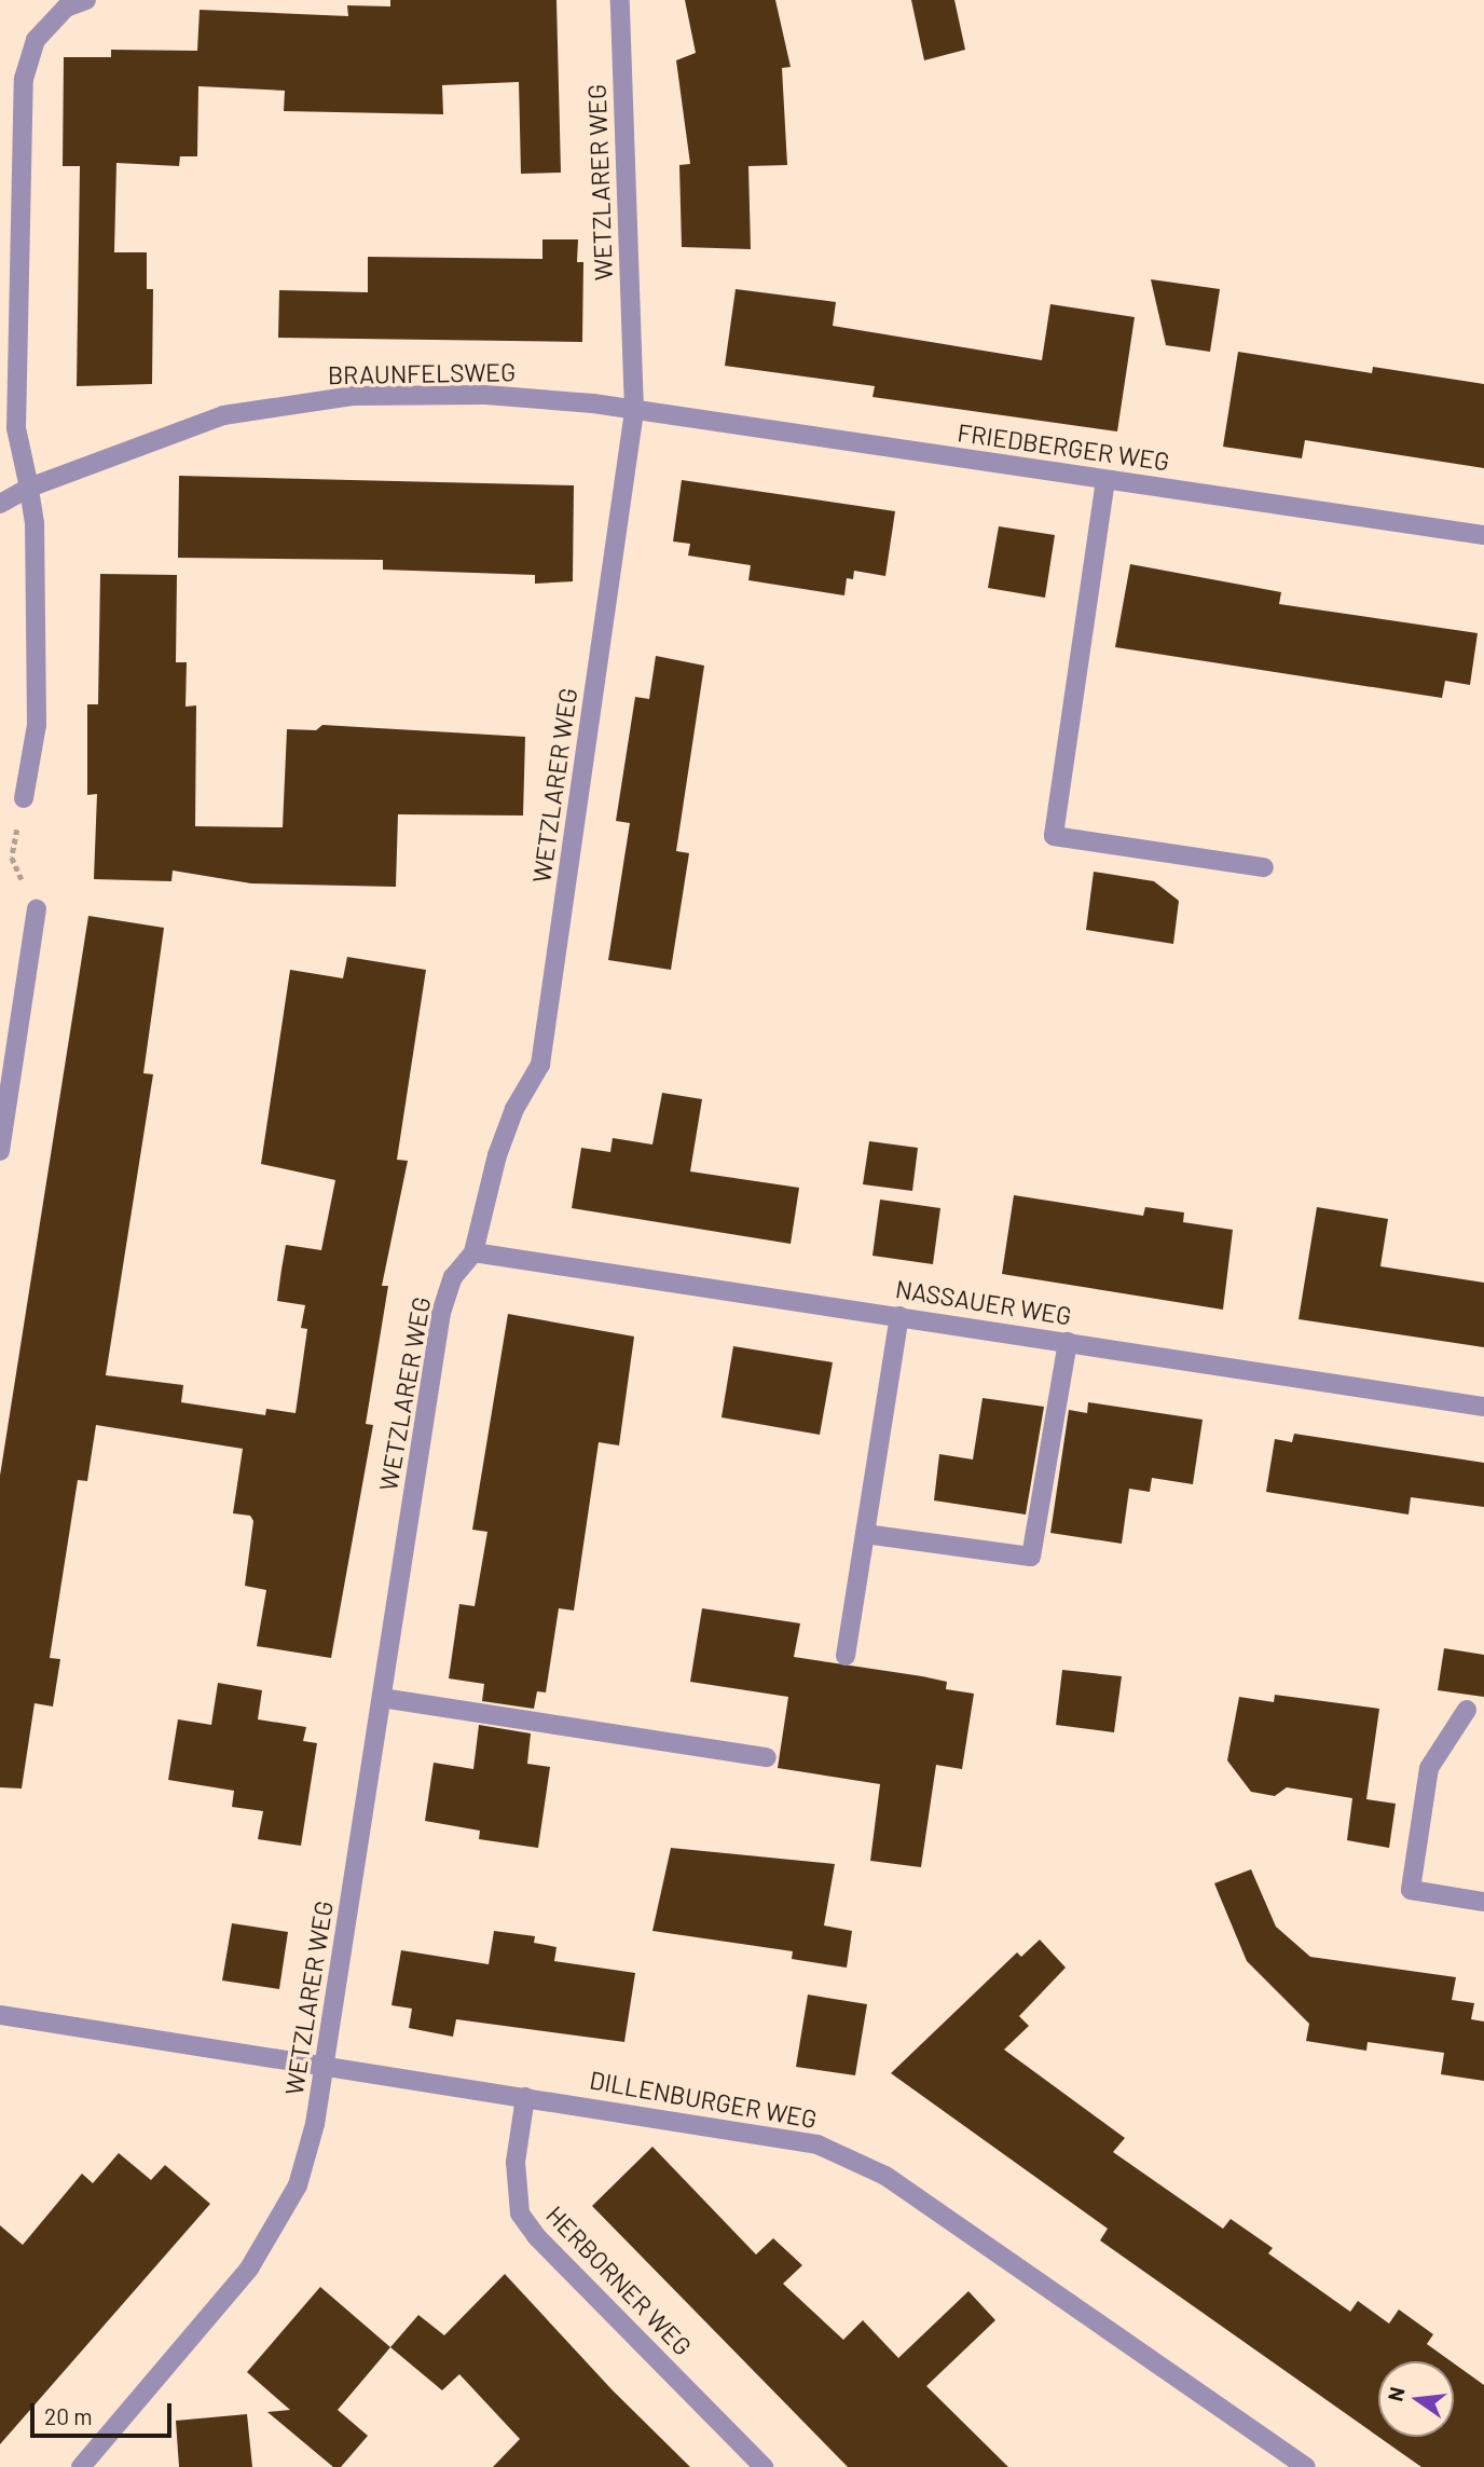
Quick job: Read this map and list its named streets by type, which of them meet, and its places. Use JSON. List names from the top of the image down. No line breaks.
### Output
{"streets":{"street":["WETZLARER WEG","BRAUNFELSWEG","FRIEDBERGER WEG","NASSAUER WEG","DILLENBURGER WEG","HERBORNER WEG"]},"crossings":[["WETZLARER WEG","BRAUNFELSWEG"],["WETZLARER WEG","FRIEDBERGER WEG"],["WETZLARER WEG","NASSAUER WEG"],["WETZLARER WEG","DILLENBURGER WEG"],["BRAUNFELSWEG","FRIEDBERGER WEG"],["DILLENBURGER WEG","HERBORNER WEG"]],"scale_bar":"20 m","north":"left"}
